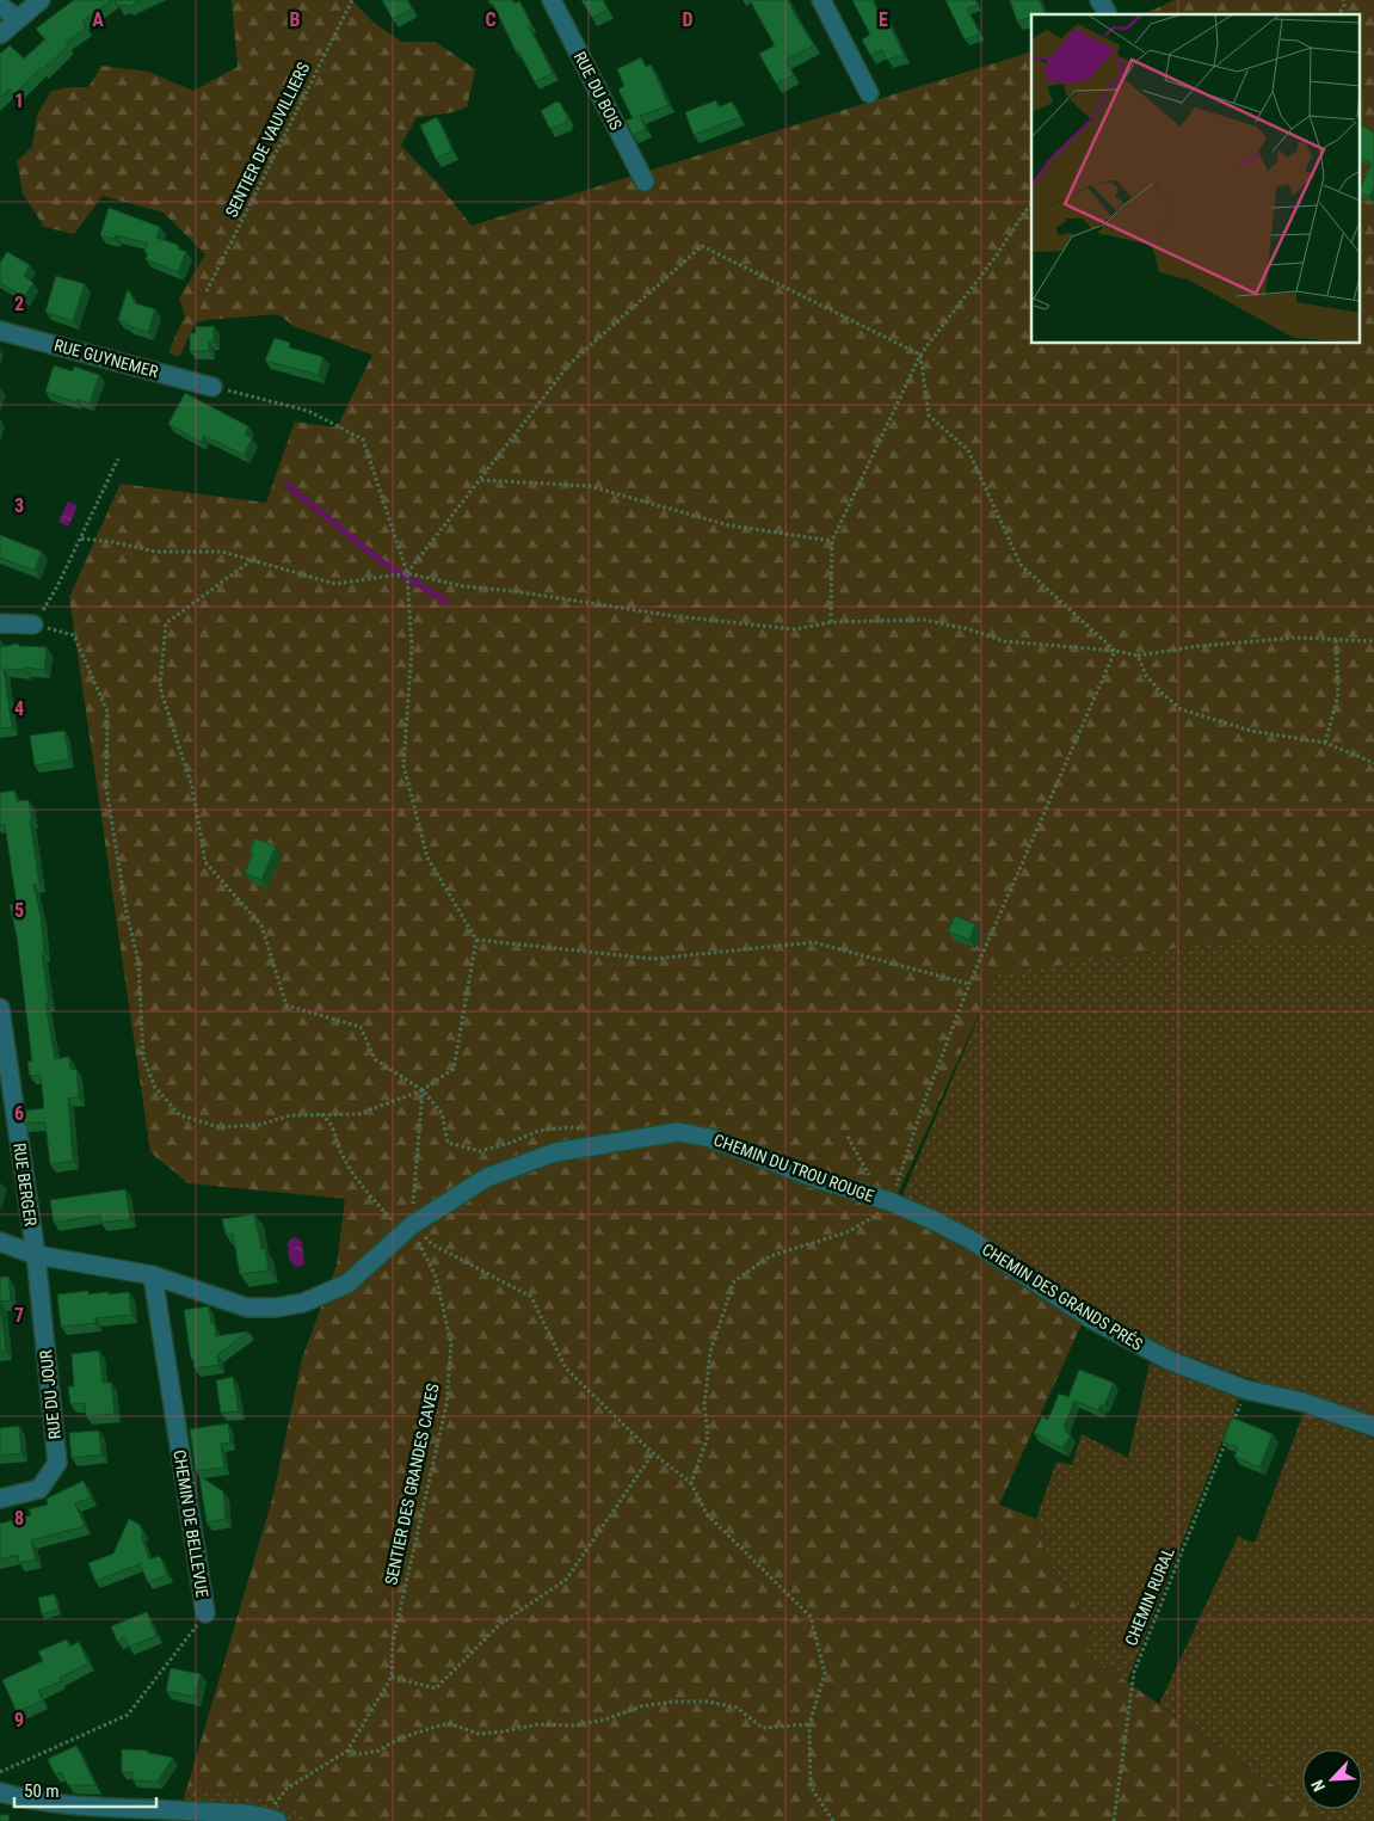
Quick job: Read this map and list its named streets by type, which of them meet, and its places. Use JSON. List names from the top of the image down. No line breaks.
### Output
{"streets":{"street":["RUE DU BOIS","RUE GUYNEMER","CHEMIN DU TROU ROUGE","RUE BERGER","CHEMIN DES GRANDS PRÉS","RUE DU JOUR","CHEMIN DE BELLEVUE"],"path":["SENTIER DE VAUVILLIERS","SENTIER DES GRANDES CAVES","CHEMIN RURAL"]},"crossings":[["CHEMIN DU TROU ROUGE","RUE BERGER"],["CHEMIN DU TROU ROUGE","CHEMIN DES GRANDS PRÉS"],["CHEMIN DU TROU ROUGE","RUE DU JOUR"],["CHEMIN DU TROU ROUGE","SENTIER DES GRANDES CAVES"],["CHEMIN DU TROU ROUGE","CHEMIN DE BELLEVUE"],["RUE BERGER","RUE DU JOUR"]],"scale_bar":"50 m","north":"bottom left","grid":{"columns":["A","B","C","D","E"],"rows":["1","2","3","4","5","6","7","8","9"]}}
